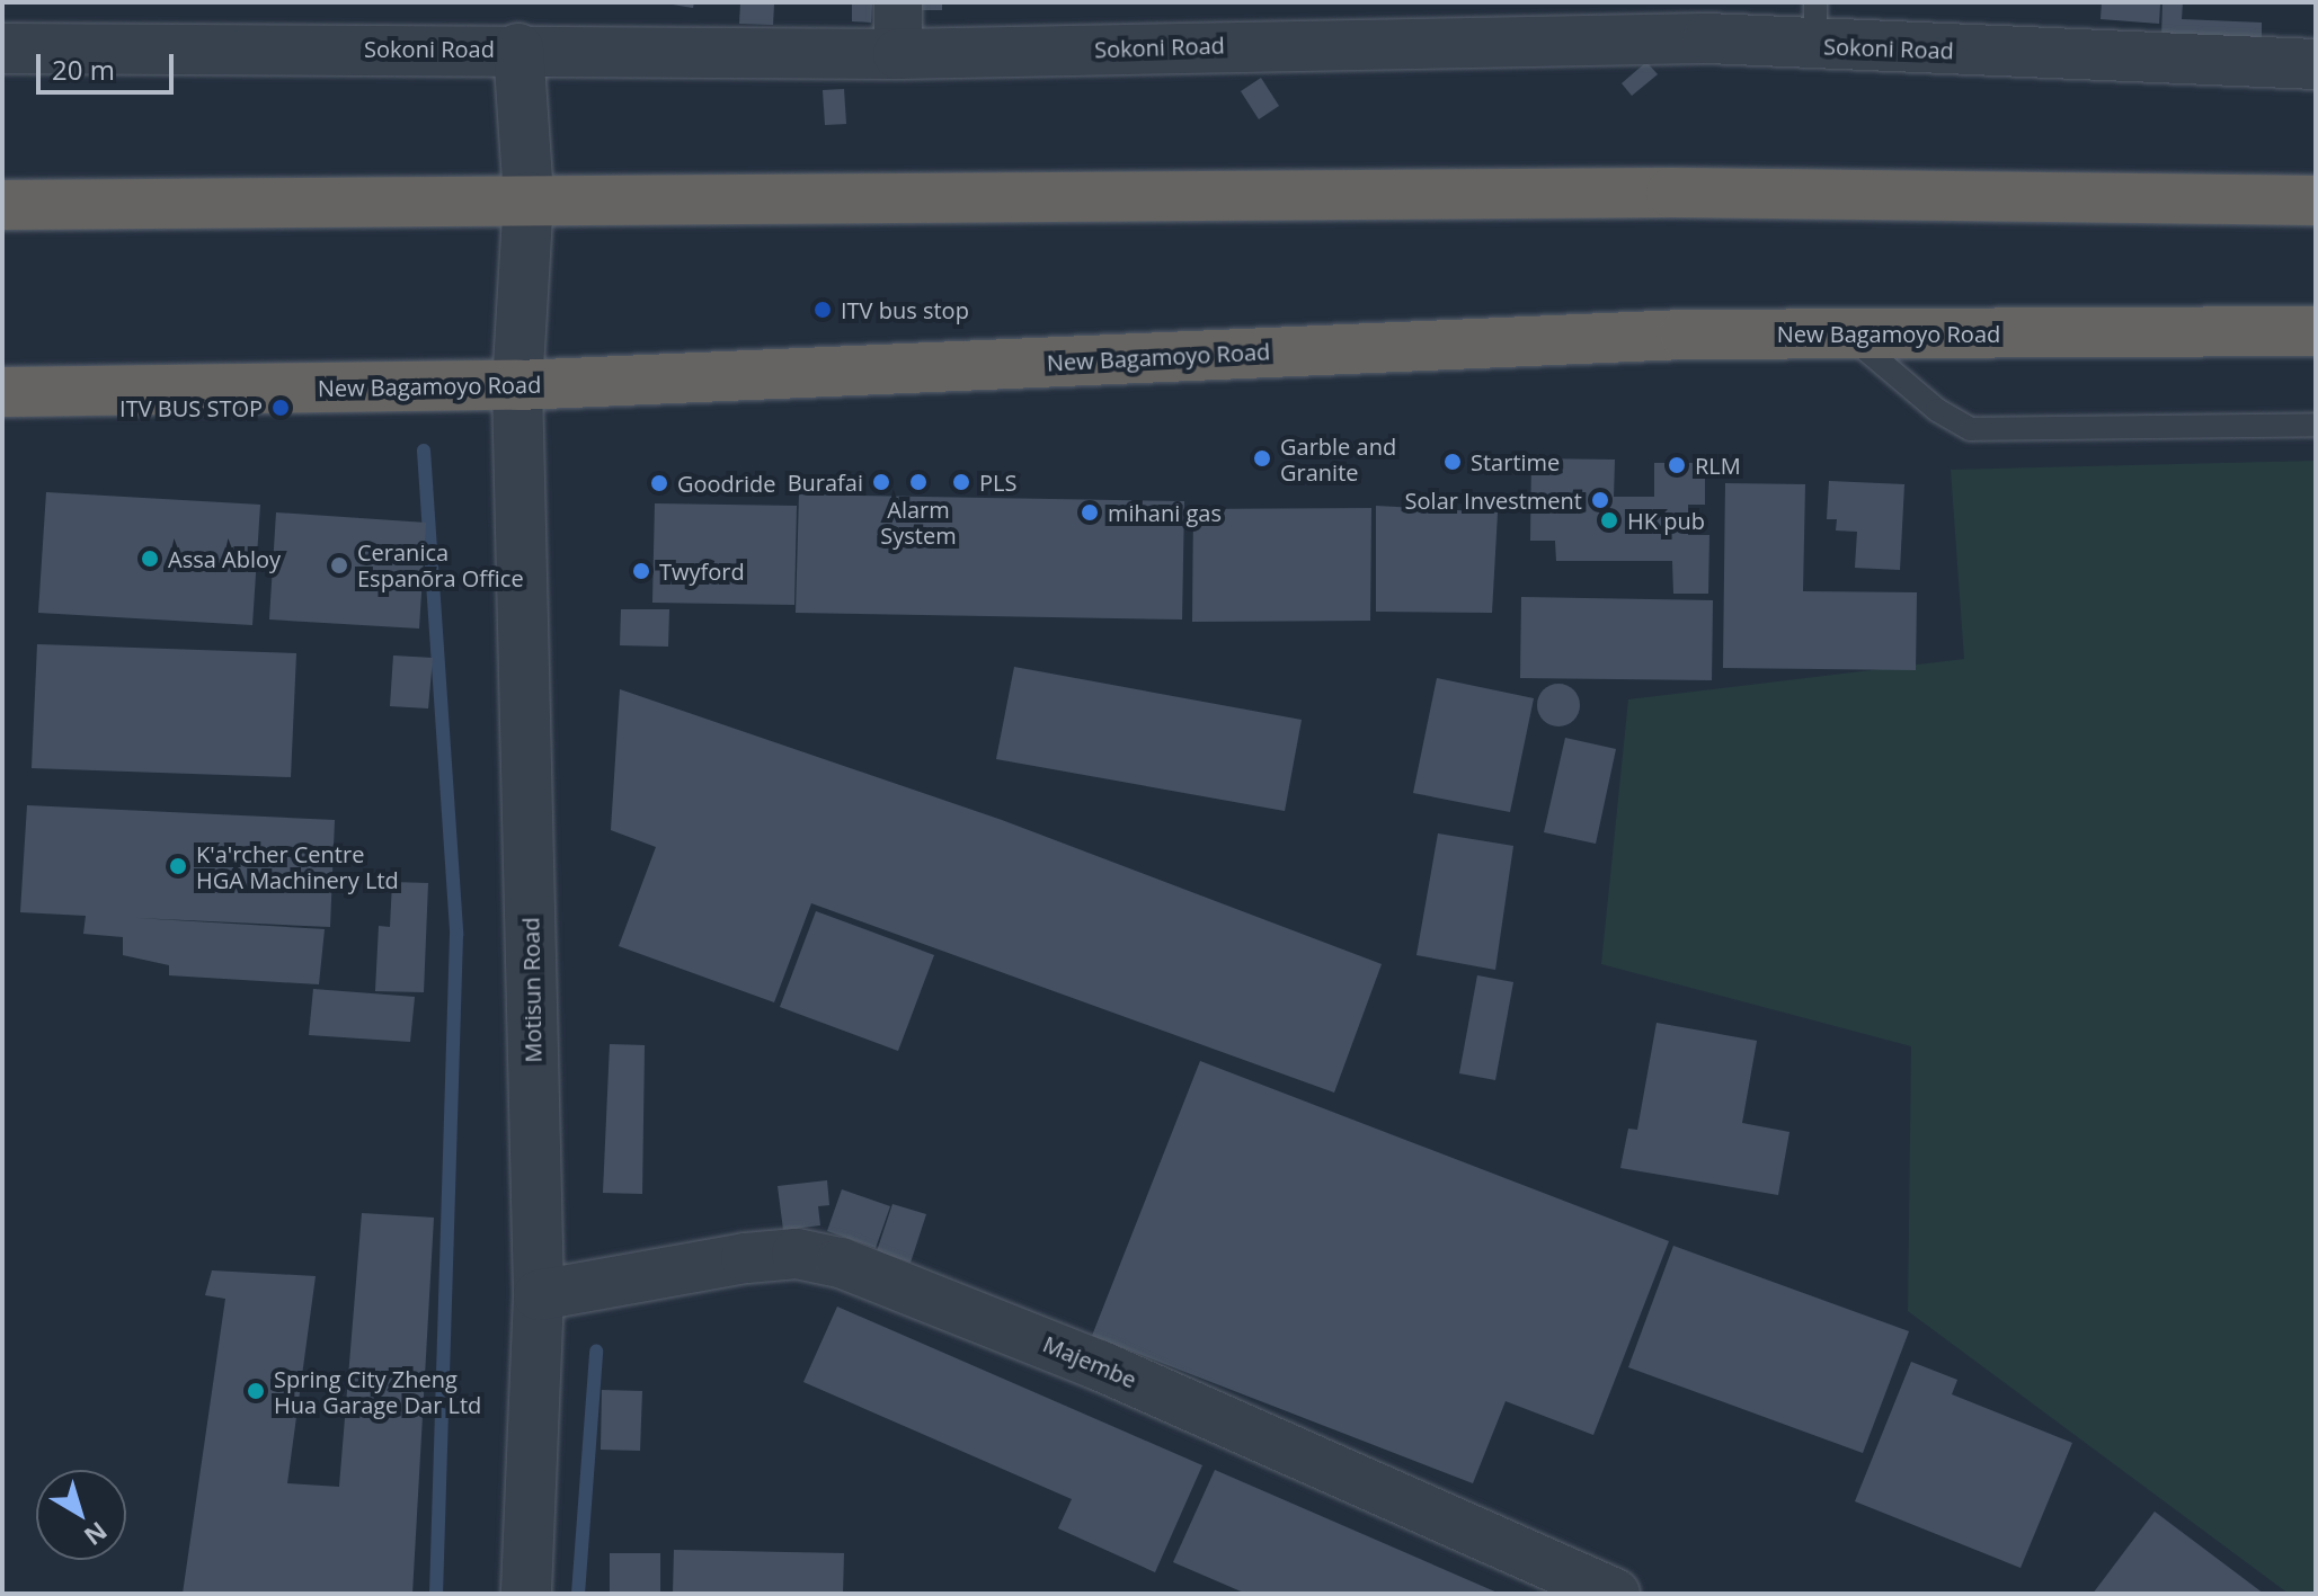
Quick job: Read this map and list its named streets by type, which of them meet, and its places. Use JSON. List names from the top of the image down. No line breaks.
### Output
{"streets":{"highway":["New Bagamoyo Road"],"street":["Sokoni Road","Motisun Road","Majembe"]},"crossings":[["Sokoni Road","Motisun Road"],["New Bagamoyo Road","Motisun Road"],["Motisun Road","Majembe"]],"places":["ITV bus stop","ITV BUS STOP","Garble and Granite","Startime","RLM","Burafai","Alarm System","PLS","Goodride","Solar Investment","mihani gas","HK pub","Assa Abloy","Ceranica Espanõra Office","Twyford","K'a'rcher Centre HGA Machinery Ltd","Spring City Zheng Hua Garage Dar Ltd"],"scale_bar":"20 m","north":"bottom right"}
